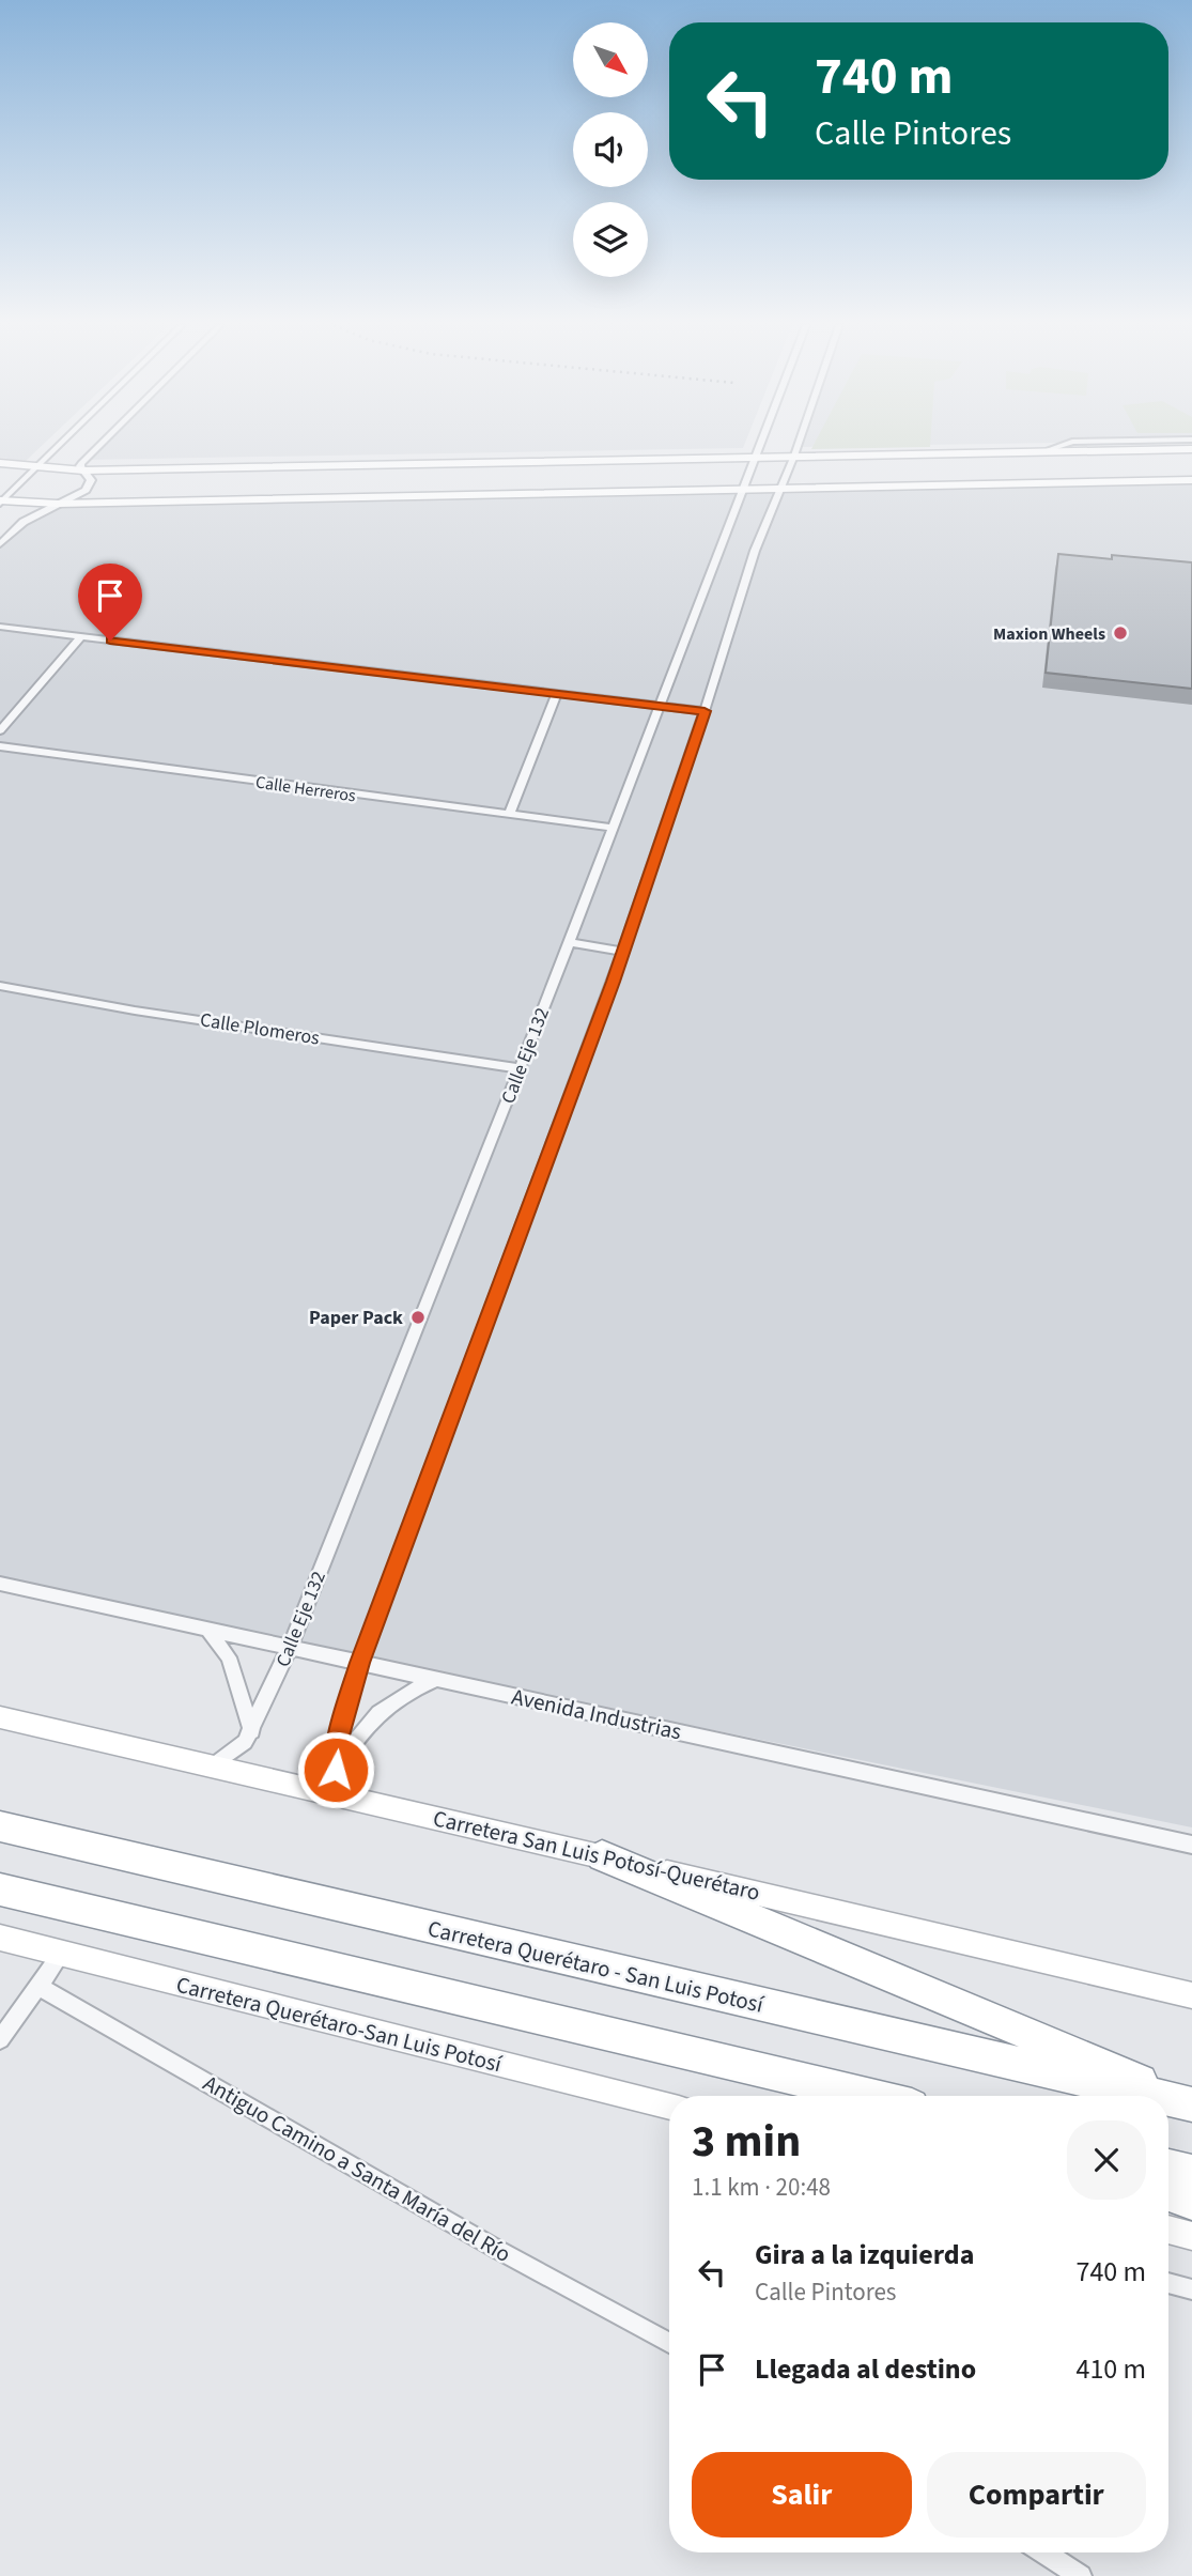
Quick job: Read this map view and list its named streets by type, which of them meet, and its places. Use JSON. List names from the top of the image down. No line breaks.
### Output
{"streets":{"highway":["Carretera Querétaro - San Luis Potosí"],"street":["Calle Herreros","Calle Plomeros","Calle Eje 132","Avenida Industrias","Carretera San Luis Potosí-Querétaro","Carretera Querétaro-San Luis Potosí","Antiguo Camino a Santa María del Río"]},"crossings":[["Calle Herreros","Calle Eje 132"],["Calle Plomeros","Calle Eje 132"],["Calle Eje 132","Avenida Industrias"],["Calle Eje 132","Carretera San Luis Potosí-Querétaro"]],"places":["Maxion Wheels","Paper Pack"],"north":"bottom right","page":{"turn":["740 m","Calle Pintores"],"heading":["3 min","1.1 km · 20:48"],"list":[{"name":"Gira a la izquierda","note":"Calle Pintores","value":"740 m"},{"name":"Llegada al destino","value":"410 m"}],"buttons":["Salir","Compartir"]}}
